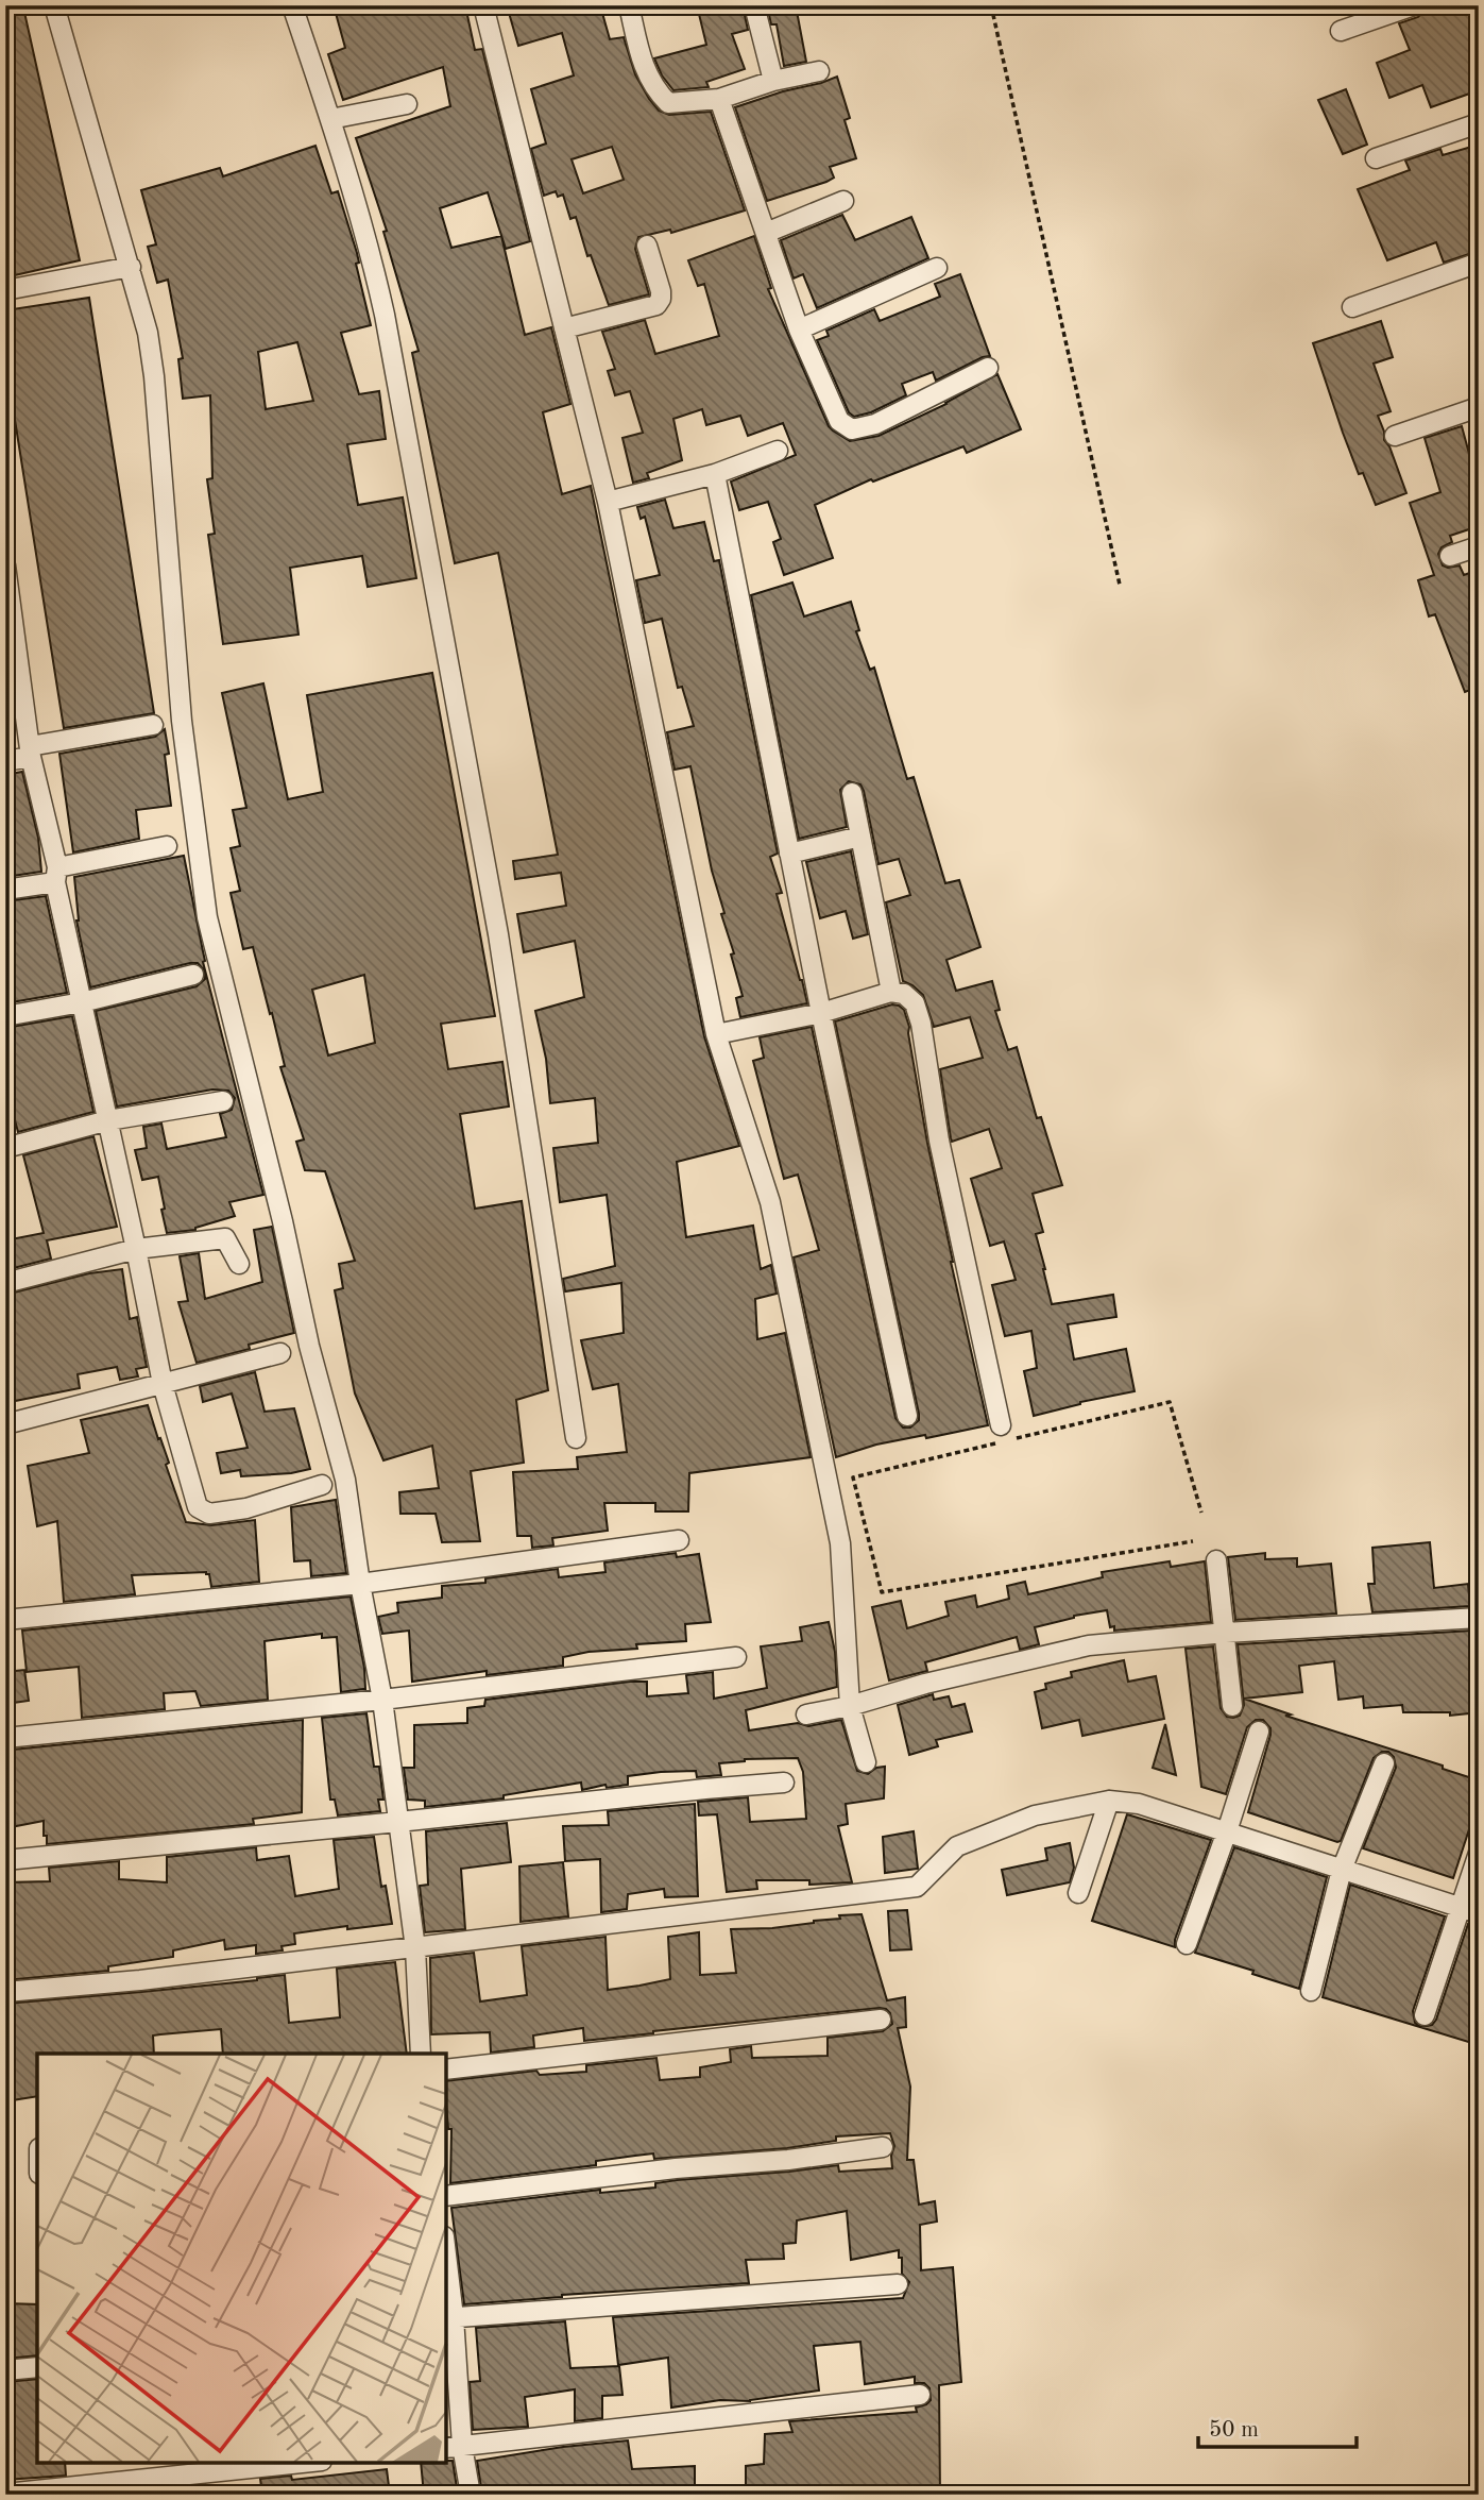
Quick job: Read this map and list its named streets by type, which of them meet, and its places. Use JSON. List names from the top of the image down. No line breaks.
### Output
{"scale_bar":"50 m"}
